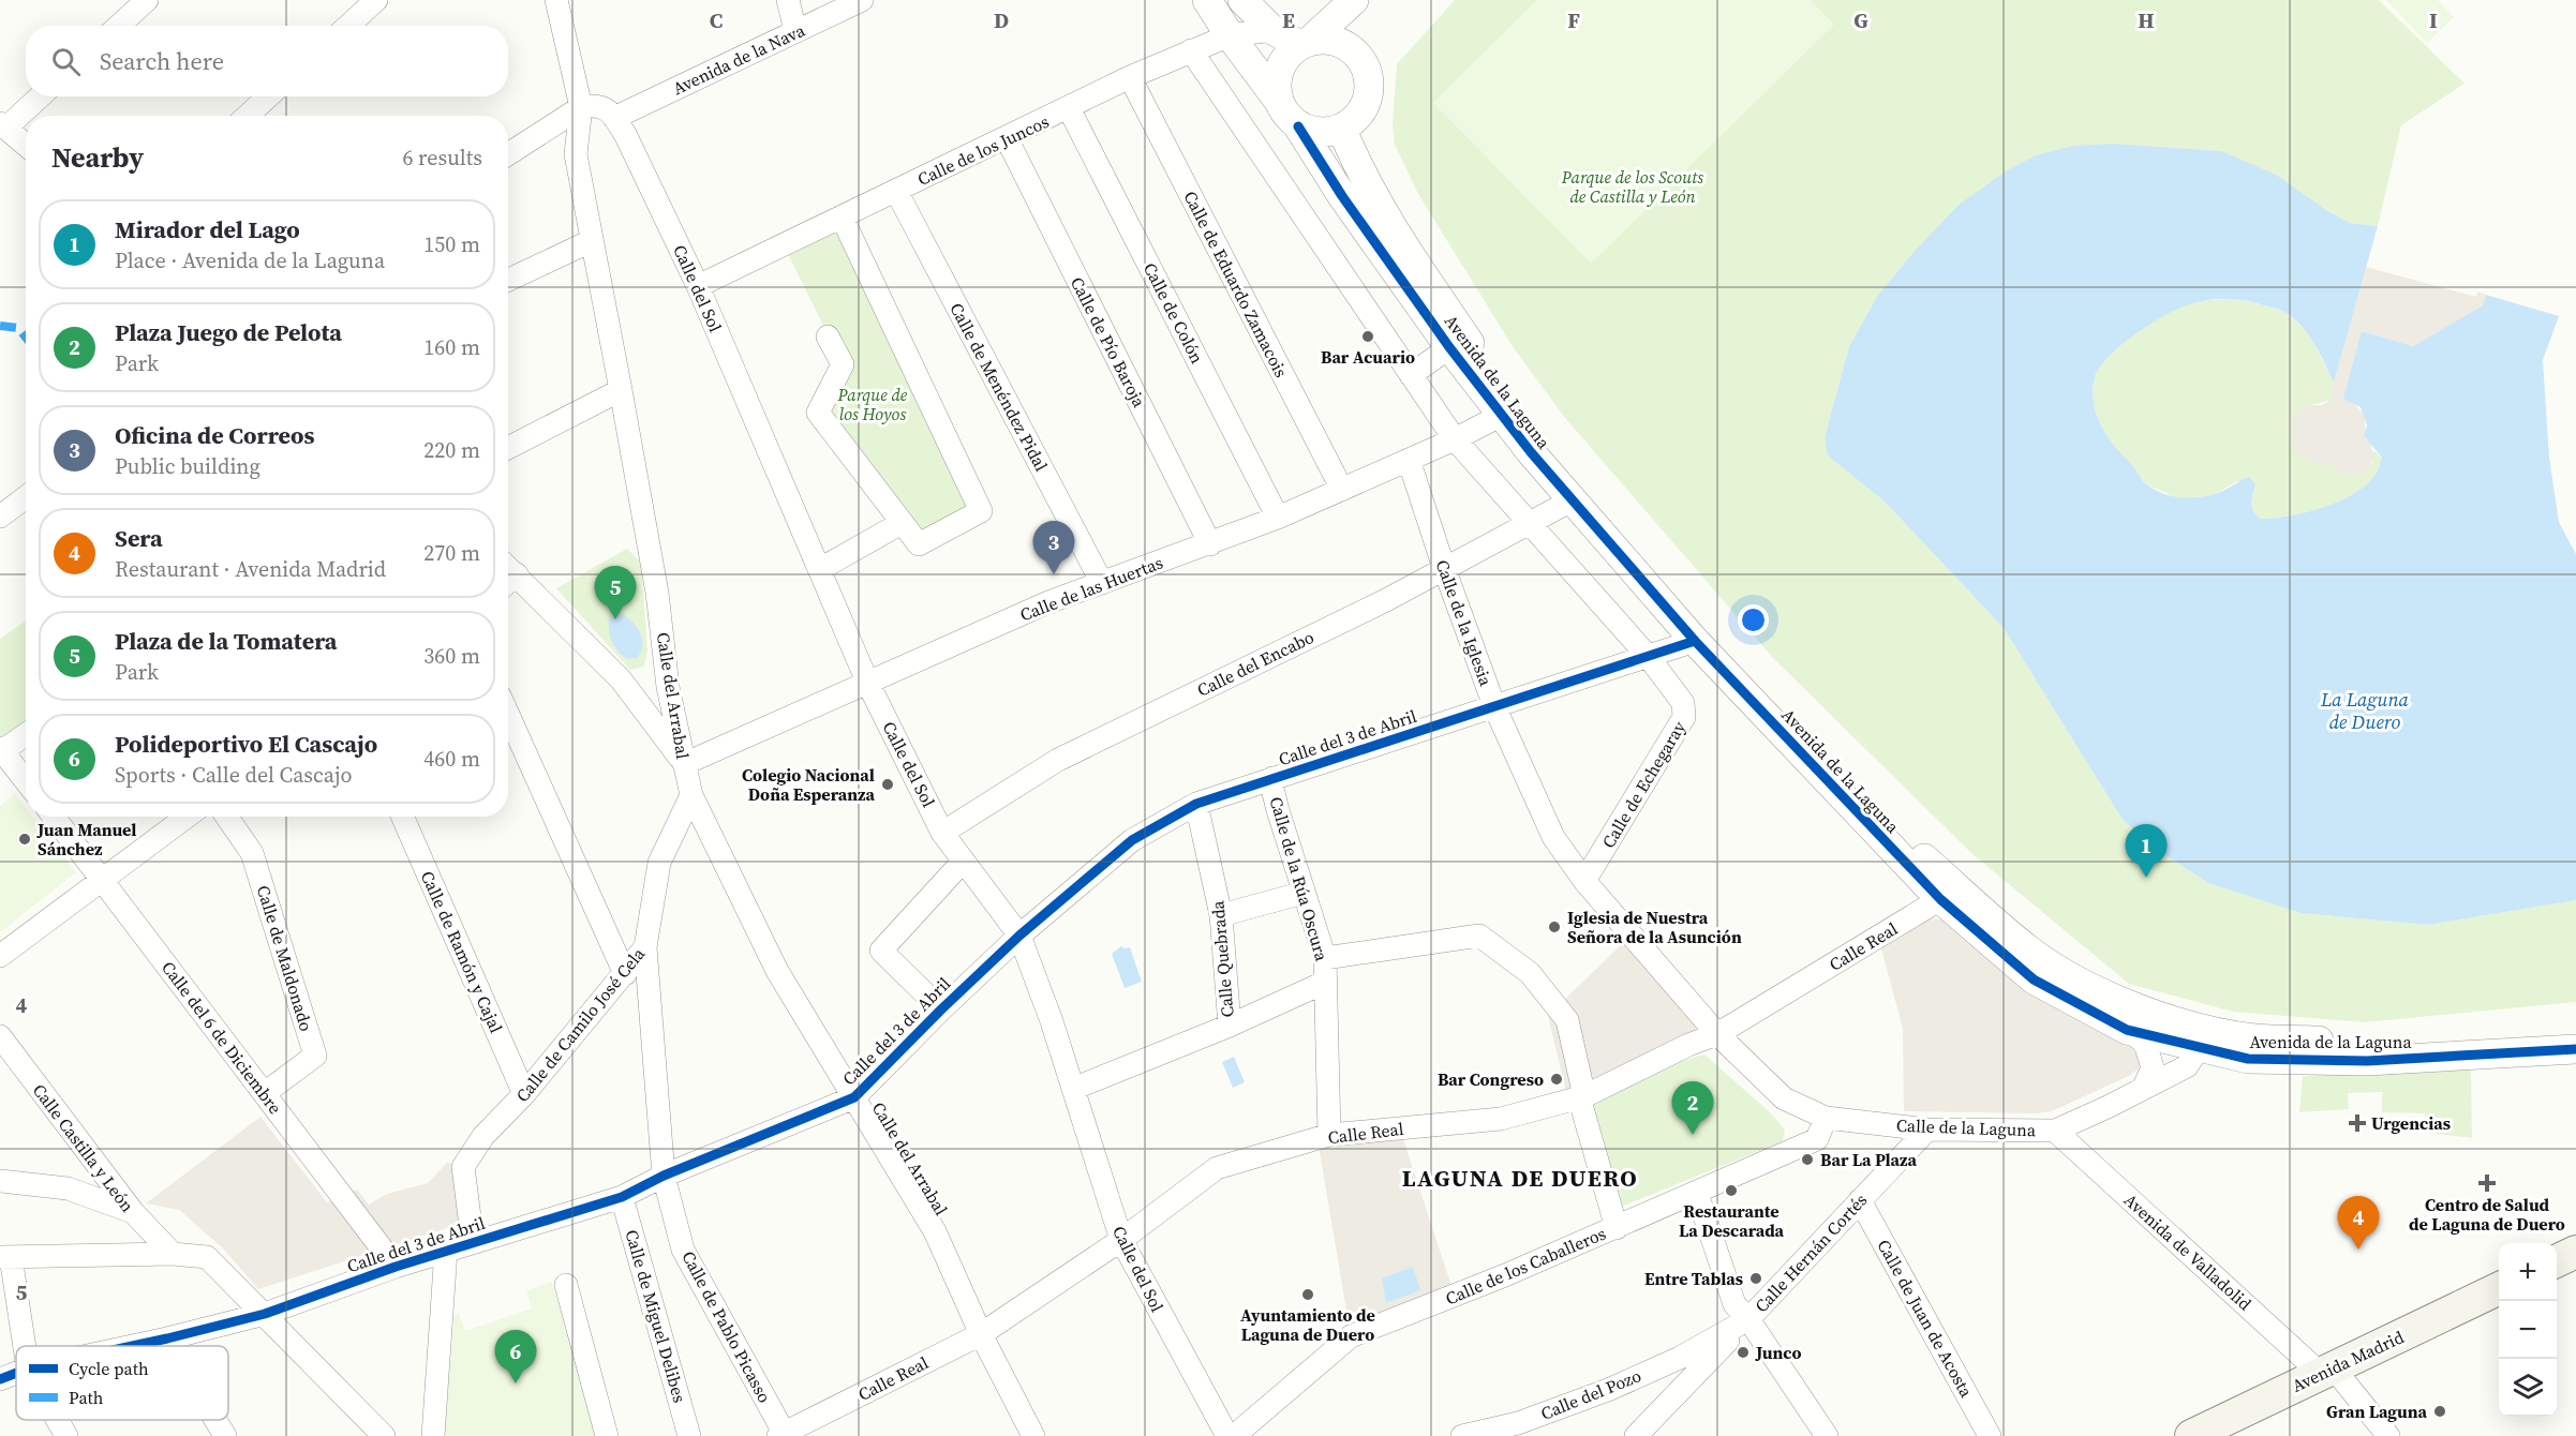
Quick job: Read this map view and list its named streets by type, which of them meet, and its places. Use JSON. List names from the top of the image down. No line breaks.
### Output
{"streets":{"main road":["Avenida Madrid"],"street":["Avenida de la Nava","Calle de los Juncos","Calle de Eduardo Zamacois","Calle del Sol","Calle de Colón","Calle de Pío Baroja","Avenida de la Laguna","Calle de Menéndez Pidal","Calle de las Huertas","Calle de la Iglesia","Calle del Encabo","Calle del Arrabal","Calle del 3 de Abril","Calle de Echegaray","Calle de la Rúa Oscura","Calle Real","Calle de Ramón y Cajal","Calle de Maldonado","Calle Quebrada","Calle de Camilo José Cela","Calle del 6 de Diciembre","Calle de la Laguna","Calle Castilla y León","Avenida de Valladolid","Calle Hernán Cortés","Calle de los Caballeros","Calle de Miguel Delibes","Calle de Juan de Acosta","Calle de Pablo Picasso","Calle del Pozo"]},"crossings":[["Avenida de la Nava","Calle del Sol"],["Calle de los Juncos","Calle de Eduardo Zamacois"],["Calle de los Juncos","Calle del Sol"],["Calle de los Juncos","Calle de Colón"],["Calle de los Juncos","Calle de Pío Baroja"],["Calle de los Juncos","Calle de Menéndez Pidal"],["Calle de Eduardo Zamacois","Calle de las Huertas"],["Calle del Sol","Calle de las Huertas"],["Calle del Sol","Calle del Encabo"],["Calle del Sol","Calle del 3 de Abril"],["Calle del Sol","Calle Real"],["Calle del Sol","Calle Quebrada"],["Calle de Colón","Calle de las Huertas"],["Calle de Pío Baroja","Calle de las Huertas"],["Avenida de la Laguna","Calle de las Huertas"],["Avenida de la Laguna","Calle del Encabo"],["Avenida de la Laguna","Calle del 3 de Abril"],["Avenida de la Laguna","Calle Real"],["Avenida de la Laguna","Calle de la Laguna"],["Calle de Menéndez Pidal","Calle de las Huertas"],["Calle de las Huertas","Calle de la Iglesia"],["Calle de las Huertas","Calle del Arrabal"],["Calle de la Iglesia","Calle del Encabo"],["Calle de la Iglesia","Calle del 3 de Abril"],["Calle de la Iglesia","Calle de Echegaray"],["Calle de la Iglesia","Calle Real"],["Calle de la Iglesia","Calle de la Laguna"],["Calle del Arrabal","Calle del 3 de Abril"],["Calle del Arrabal","Calle Real"],["Calle del Arrabal","Calle de Camilo José Cela"],["Calle del 3 de Abril","Calle de Echegaray"],["Calle del 3 de Abril","Calle de la Rúa Oscura"],["Calle del 3 de Abril","Calle Quebrada"],["Calle del 3 de Abril","Calle de Camilo José Cela"],["Calle del 3 de Abril","Calle del 6 de Diciembre"],["Calle del 3 de Abril","Calle de Miguel Delibes"],["Calle del 3 de Abril","Calle de Pablo Picasso"],["Calle de la Rúa Oscura","Calle Real"],["Calle Real","Calle de la Laguna"],["Calle Real","Calle de Pablo Picasso"],["Calle de Ramón y Cajal","Calle de Camilo José Cela"],["Calle de Maldonado","Calle del 6 de Diciembre"],["Calle de Camilo José Cela","Calle de Pablo Picasso"],["Calle de la Laguna","Avenida de Valladolid"],["Calle de la Laguna","Calle Hernán Cortés"],["Calle de la Laguna","Calle de los Caballeros"],["Avenida de Valladolid","Avenida Madrid"],["Calle Hernán Cortés","Calle de Juan de Acosta"],["Calle Hernán Cortés","Calle del Pozo"]],"districts":["LAGUNA DE DUERO"],"water":["La Laguna de Duero"],"parks":["Parque de los Scouts de Castilla y León","Parque de los Hoyos"],"places":{"other":["Bar Acuario","Colegio Nacional Doña Esperanza","Juan Manuel Sánchez","Iglesia de Nuestra Señora de la Asunción","Bar Congreso","Bar La Plaza","Restaurante La Descarada","Entre Tablas","Ayuntamiento de Laguna de Duero","Junco","Gran Laguna"],"health":["Urgencias","Centro de Salud de Laguna de Duero"]},"legend":["Cycle path","Path"],"page":{"search":"Search here","heading":["Nearby","6 results"],"list":[{"mark":"1","name":"Mirador del Lago","note":"Place · Avenida de la Laguna","value":"150 m"},{"mark":"2","name":"Plaza Juego de Pelota","note":"Park","value":"160 m"},{"mark":"3","name":"Oficina de Correos","note":"Public building","value":"220 m"},{"mark":"4","name":"Sera","note":"Restaurant · Avenida Madrid","value":"270 m"},{"mark":"5","name":"Plaza de la Tomatera","note":"Park","value":"360 m"},{"mark":"6","name":"Polideportivo El Cascajo","note":"Sports · Calle del Cascajo","value":"460 m"}],"pins":["3","5","1","2","4","6"],"map_buttons":["+","−"]},"grid":{"columns":["C","D","E","F","G","H","I"],"rows":["4","5"]}}
